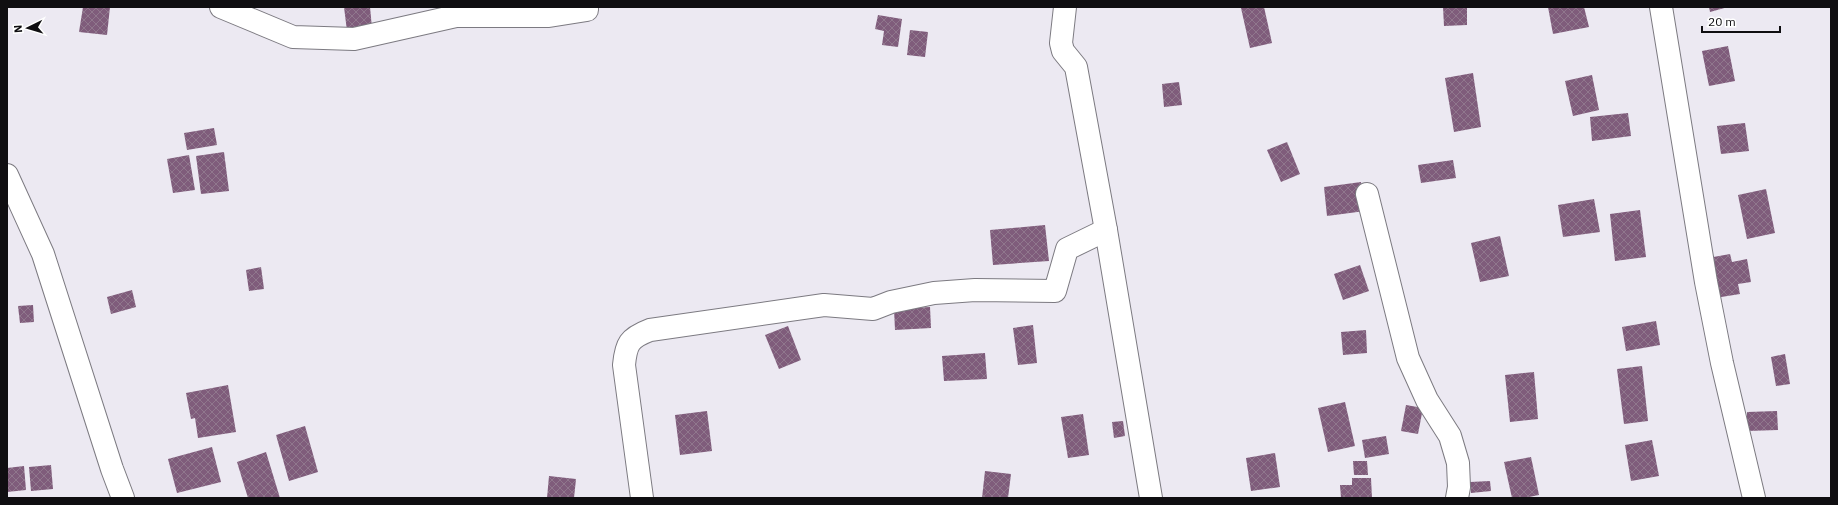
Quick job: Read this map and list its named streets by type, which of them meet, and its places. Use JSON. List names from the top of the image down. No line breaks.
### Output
{"scale_bar":"20 m","north":"left"}
